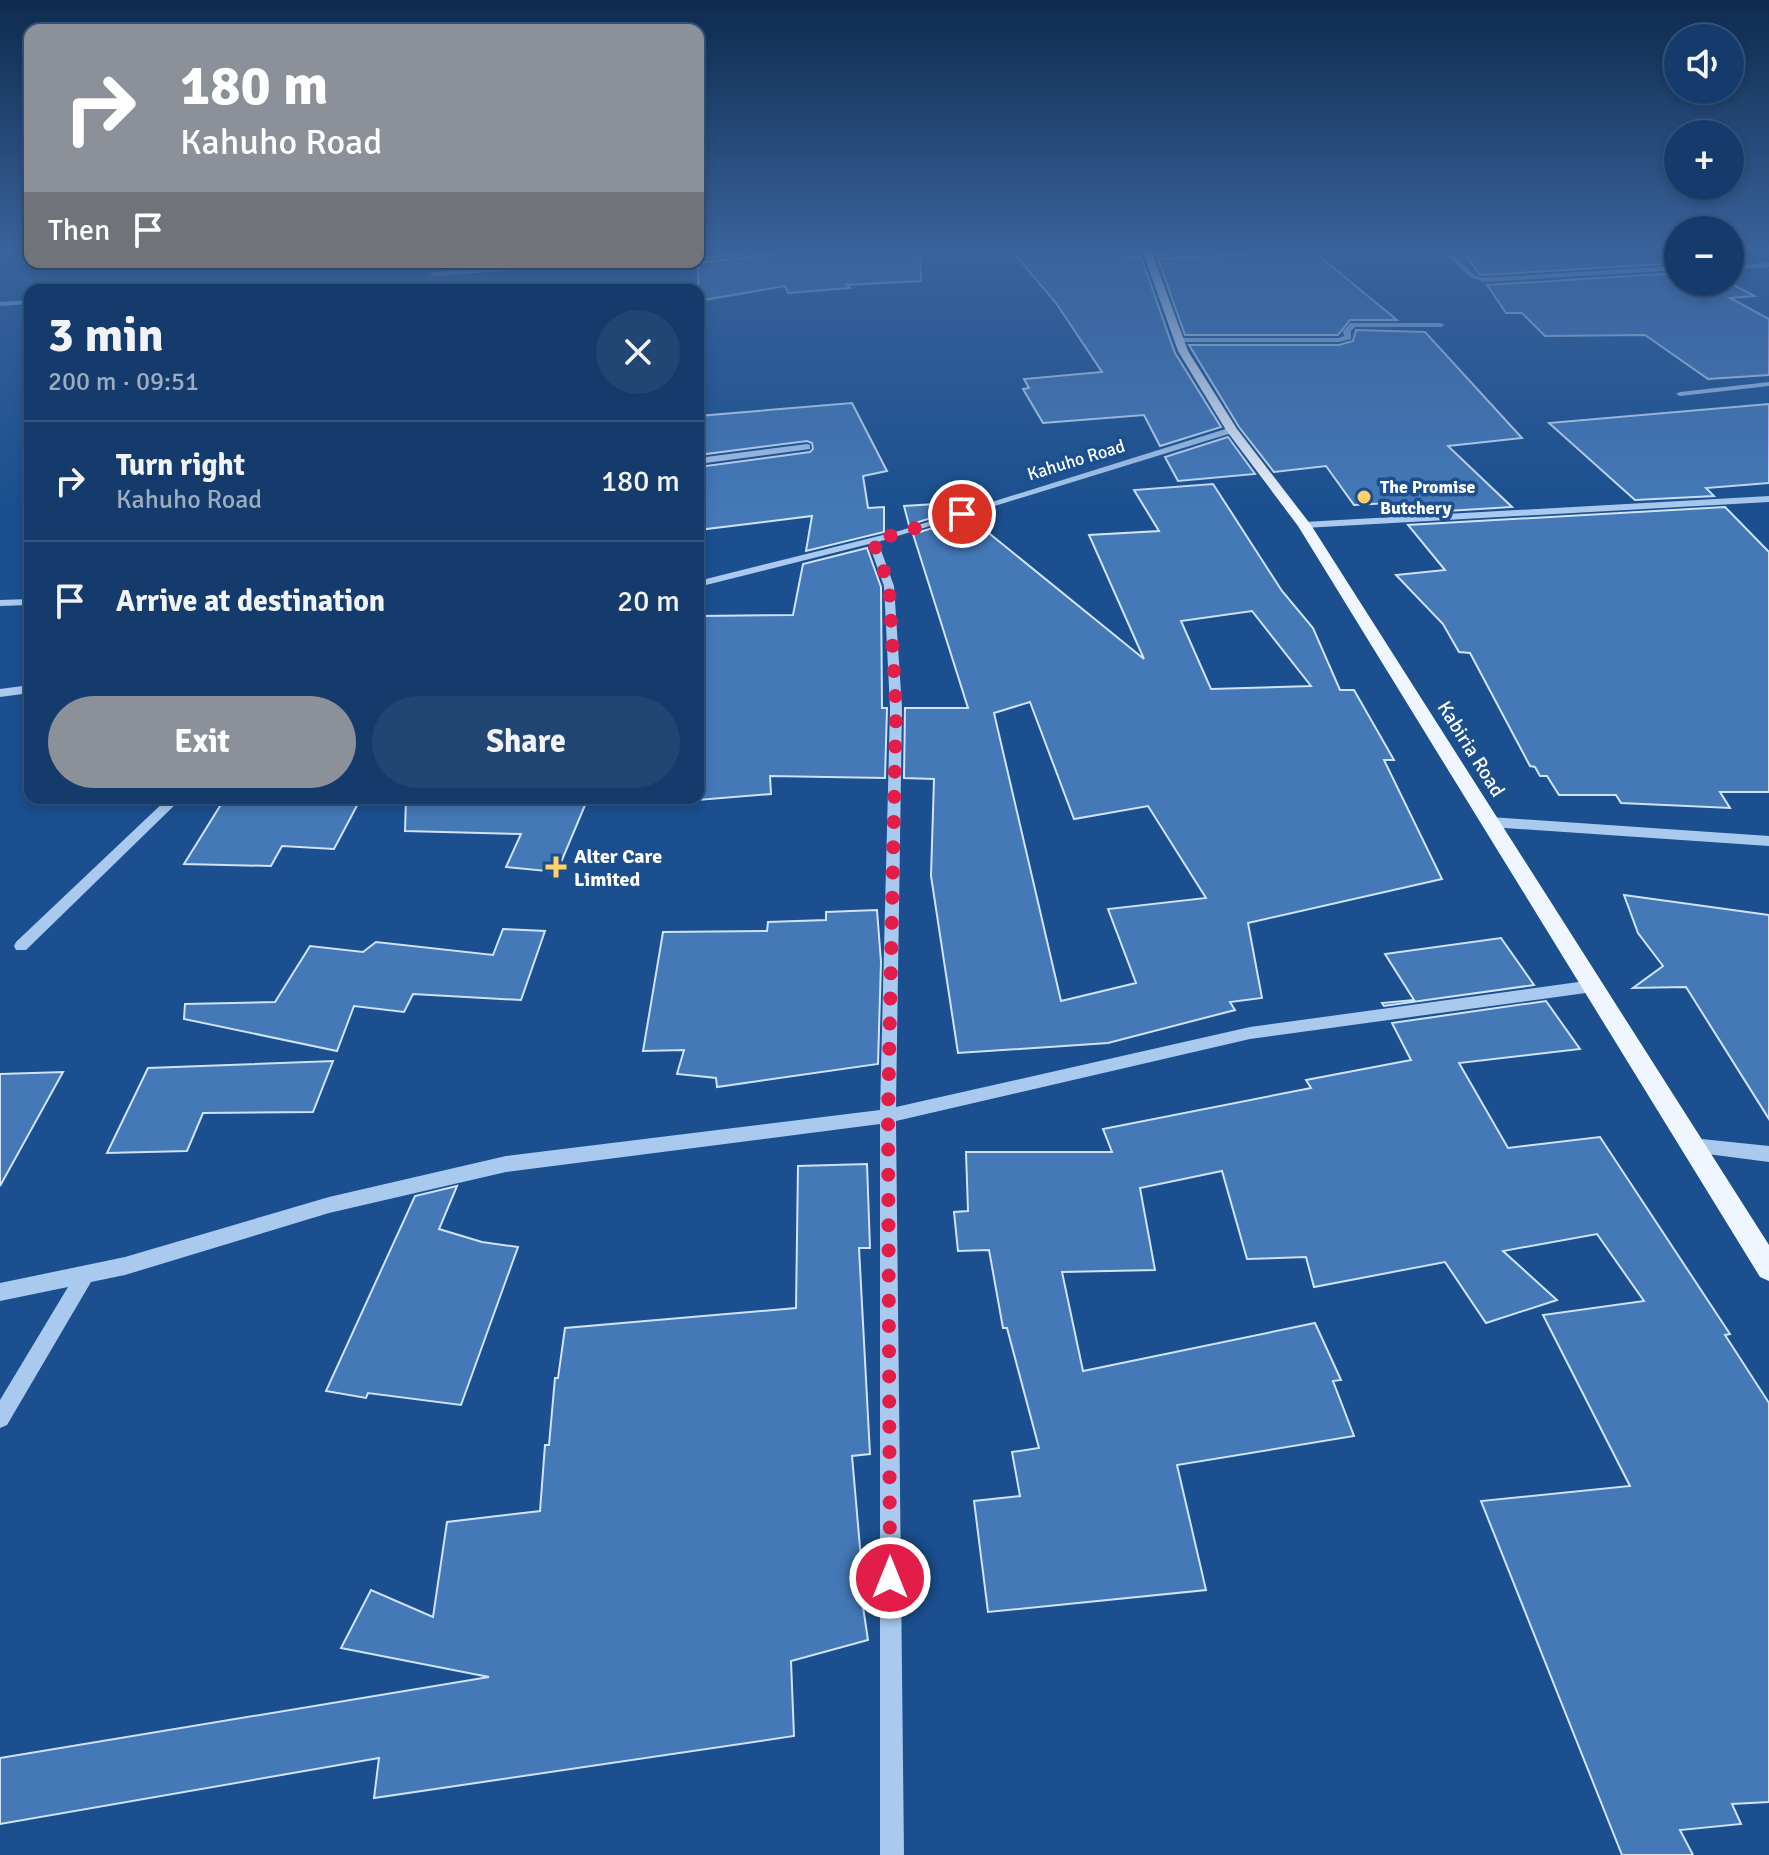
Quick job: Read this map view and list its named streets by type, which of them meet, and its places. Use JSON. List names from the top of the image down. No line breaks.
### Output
{"streets":{"main road":["Kabiria Road"],"street":["Kahuho Road"]},"crossings":[["Kahuho Road","Kabiria Road"]],"places":{"other":["The Promise Butchery"],"health":["Alter Care Limited"]},"page":{"map_buttons":["+","−"],"turn":["180 m","Kahuho Road"],"then":"Then","heading":["3 min","200 m · 09:51"],"list":[{"name":"Turn right","note":"Kahuho Road","value":"180 m"},{"name":"Arrive at destination","value":"20 m"}],"buttons":["Exit","Share"]}}
